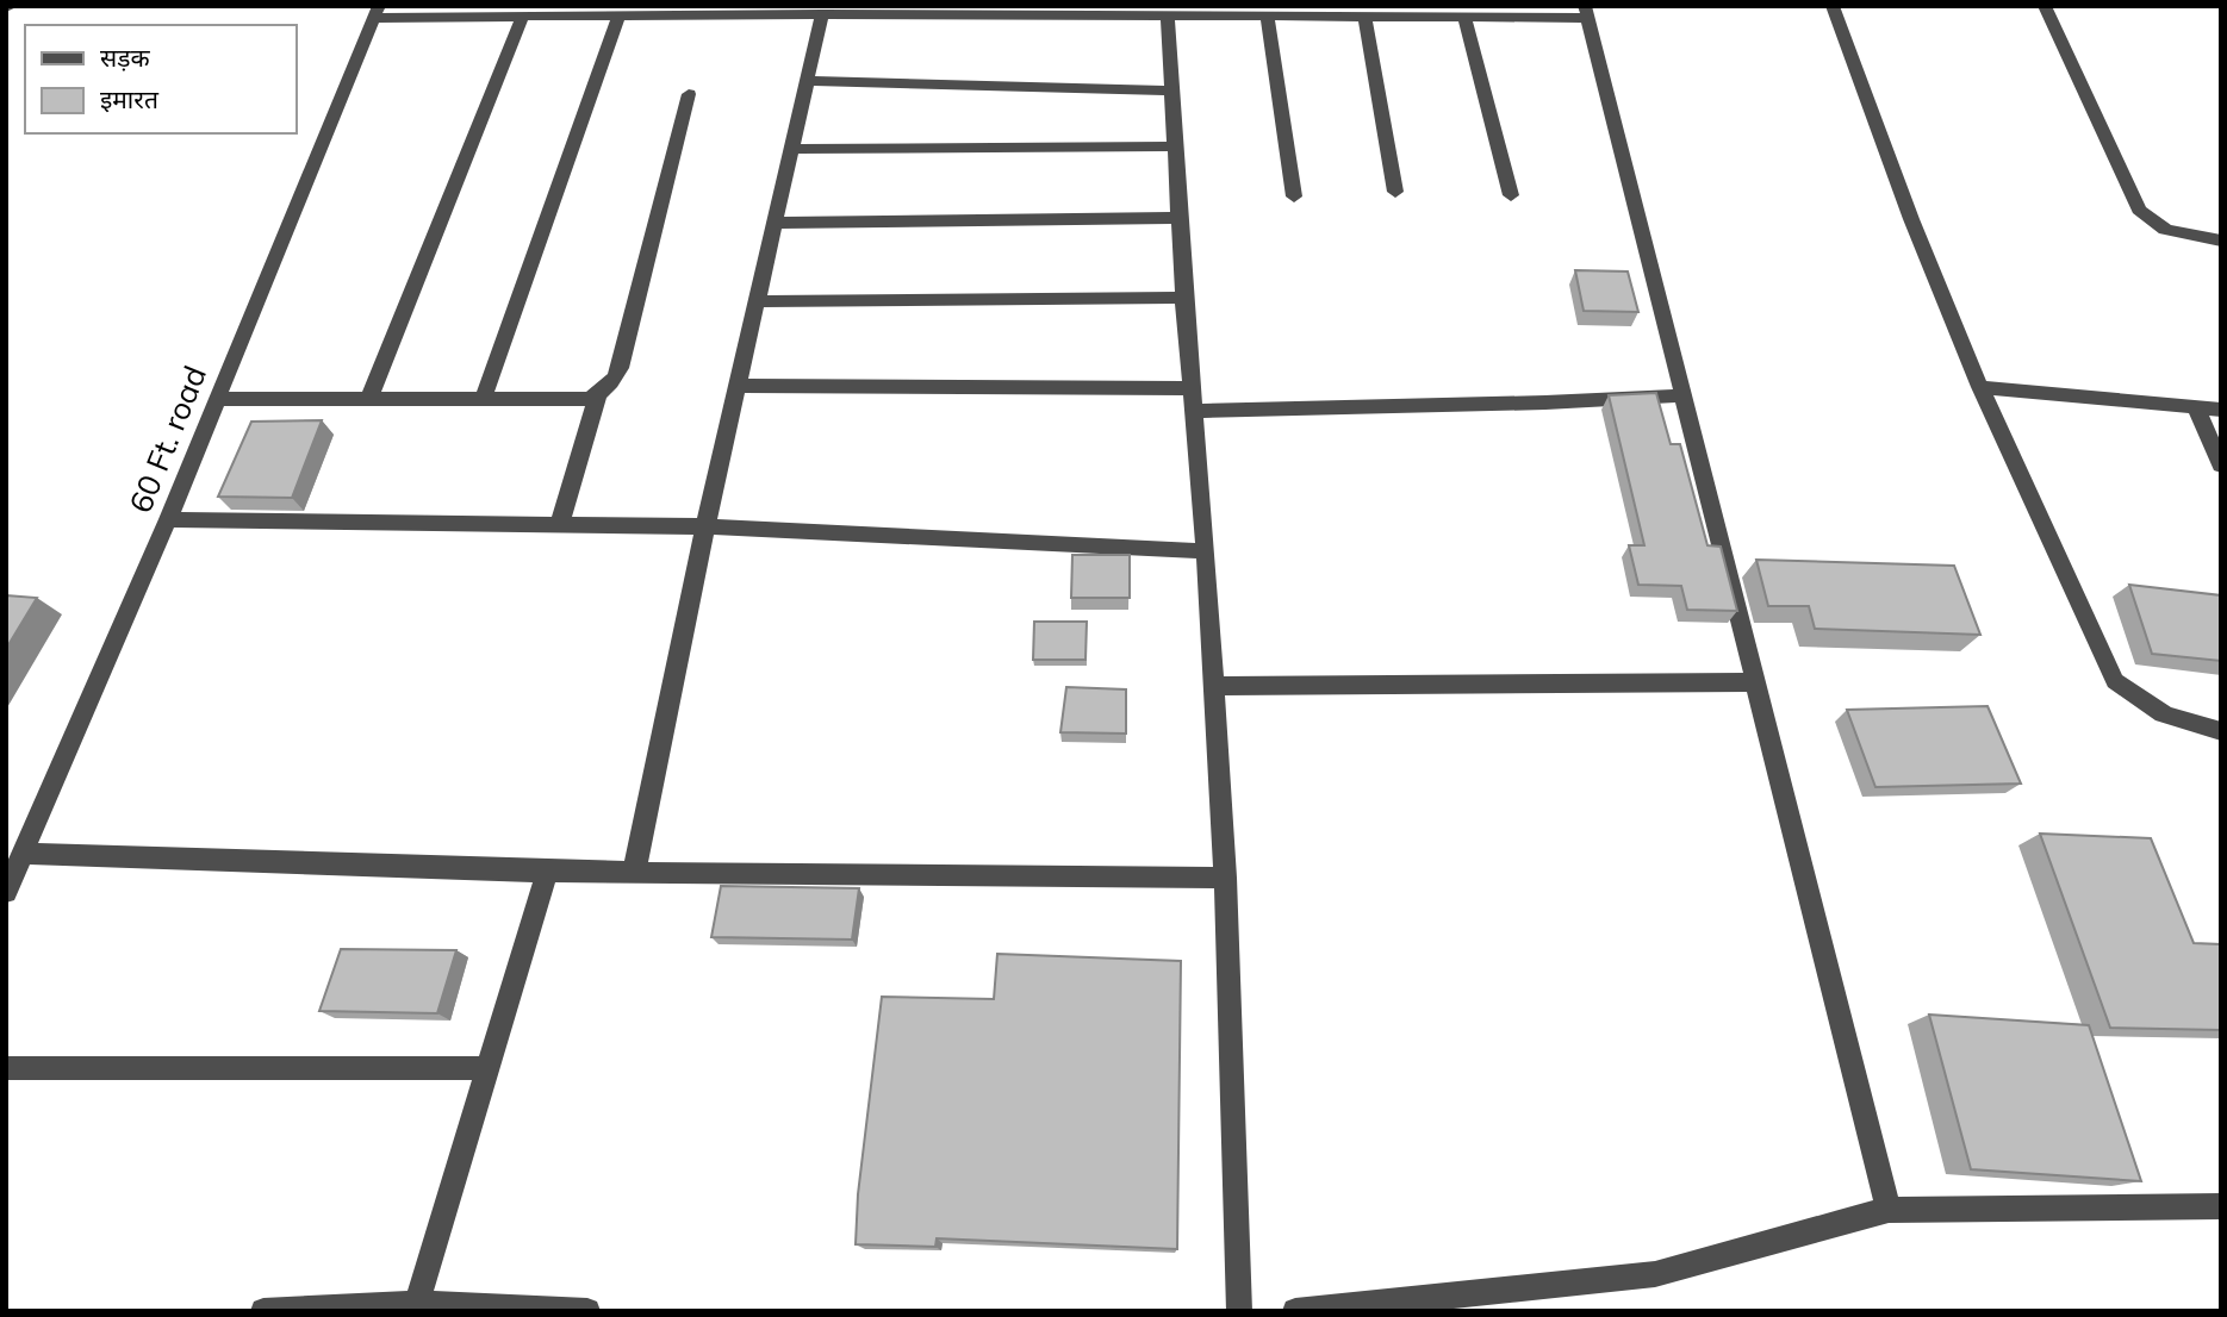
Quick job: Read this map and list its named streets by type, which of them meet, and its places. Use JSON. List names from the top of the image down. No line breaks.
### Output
{"streets":{"street":["60 Ft. road"]},"legend":["सड़क","इमारत"]}
